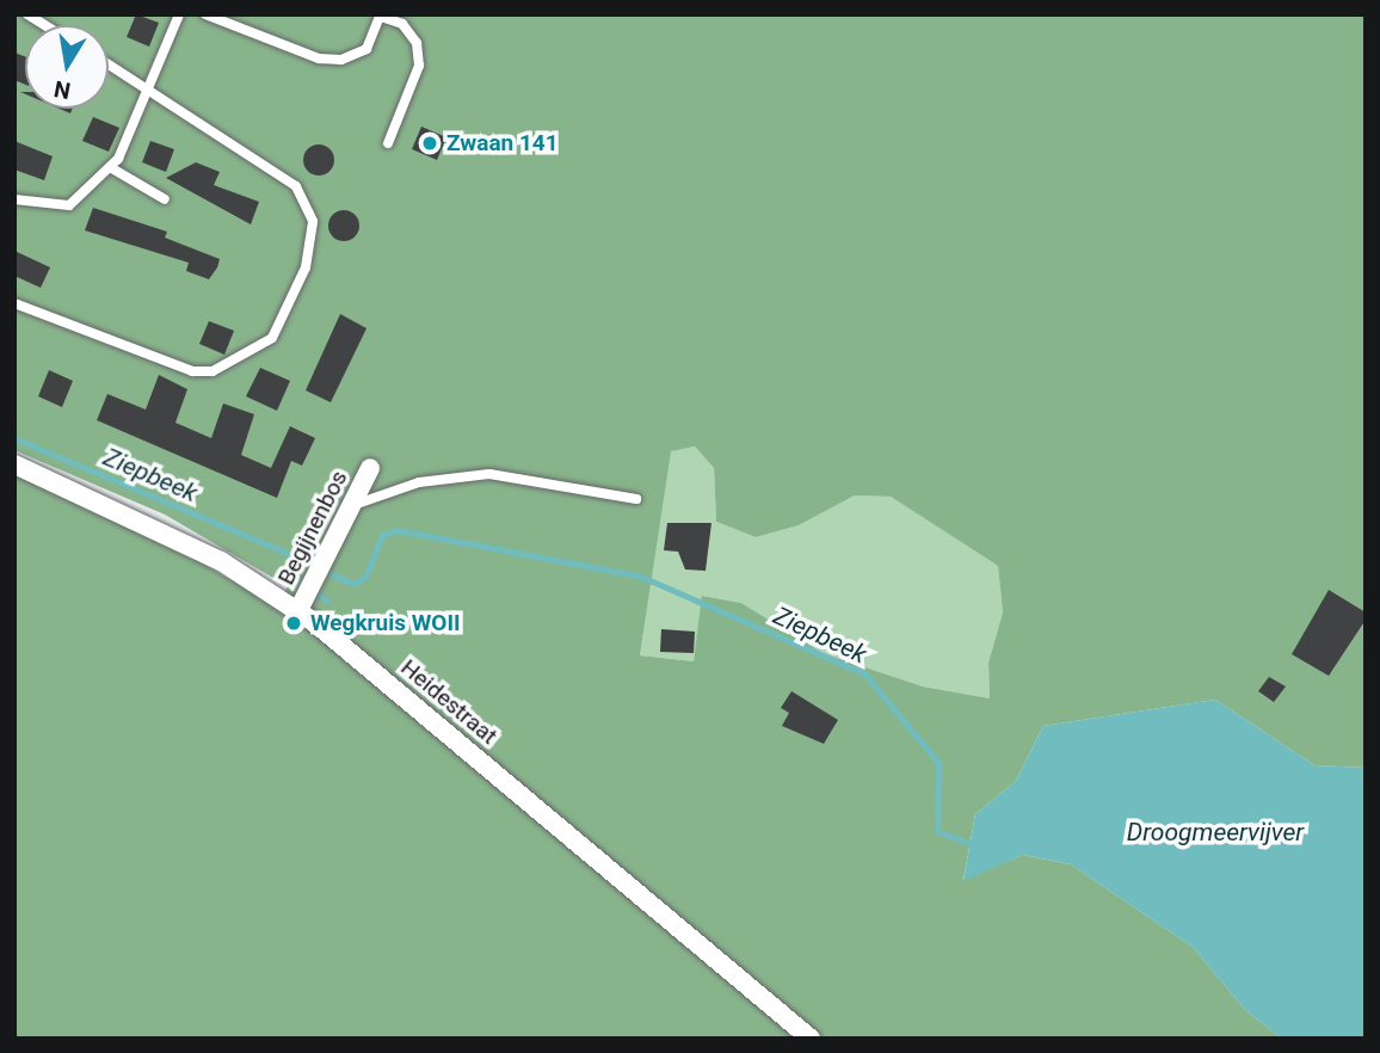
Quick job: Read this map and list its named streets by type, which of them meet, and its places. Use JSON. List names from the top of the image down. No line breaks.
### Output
{"streets":{"street":["Begijnenbos","Heidestraat"]},"crossings":[["Begijnenbos","Heidestraat"]],"water":["Ziepbeek","Droogmeervijver"],"places":["Zwaan 141","Wegkruis WOII"],"north":"bottom"}
